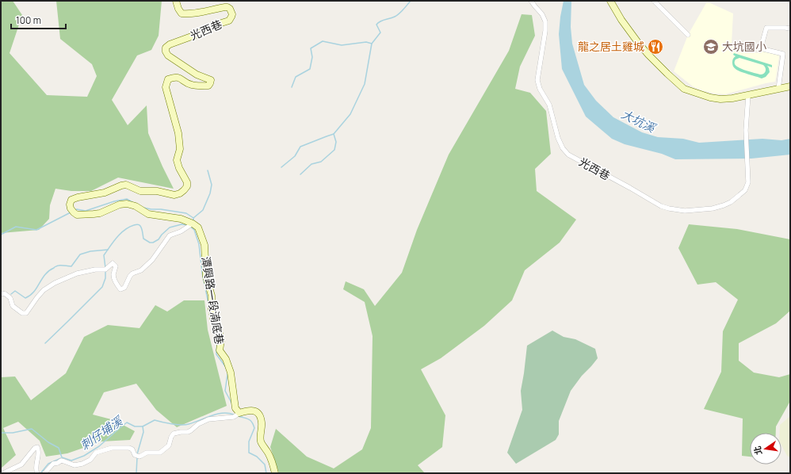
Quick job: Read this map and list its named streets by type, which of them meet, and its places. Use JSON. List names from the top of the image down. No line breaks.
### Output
{"streets":{"street":["光西巷","潭興路一段湳底巷"]},"crossings":[["光西巷","潭興路一段湳底巷"]],"water":["大坑溪","刺仔埔溪"],"places":{"restaurant":["龍之居土雞城"],"school or university":["大坑國小"]},"scale_bar":"100 m","north":"left"}
